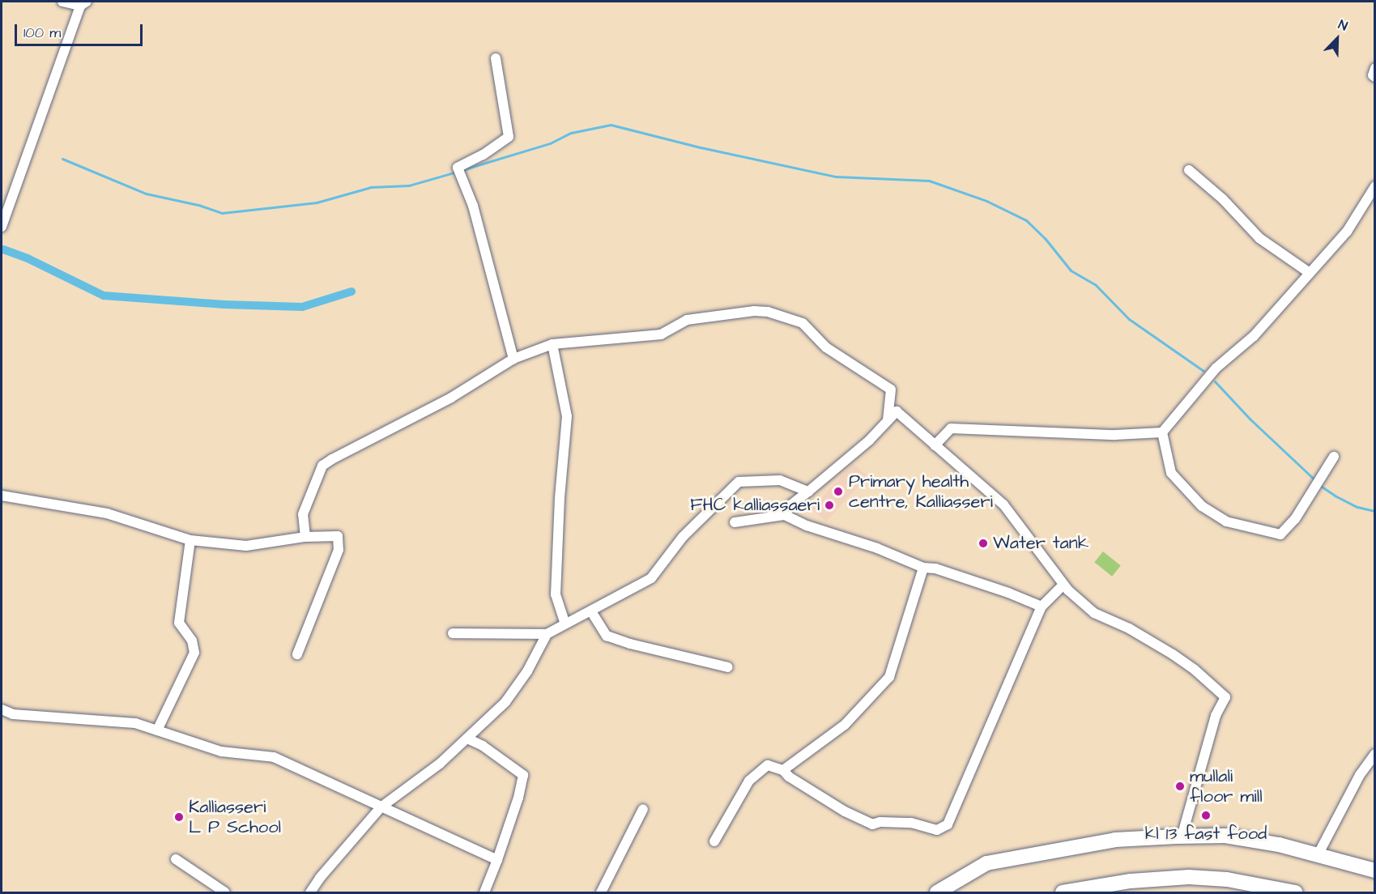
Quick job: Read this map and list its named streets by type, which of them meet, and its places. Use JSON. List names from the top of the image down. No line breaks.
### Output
{"places":["Primary health centre, Kalliasseri","FHC kalliassaeri","Water tank","mullali floor mill","kl 13 fast food","Kalliasseri L P School"],"scale_bar":"100 m","north":"top right"}
